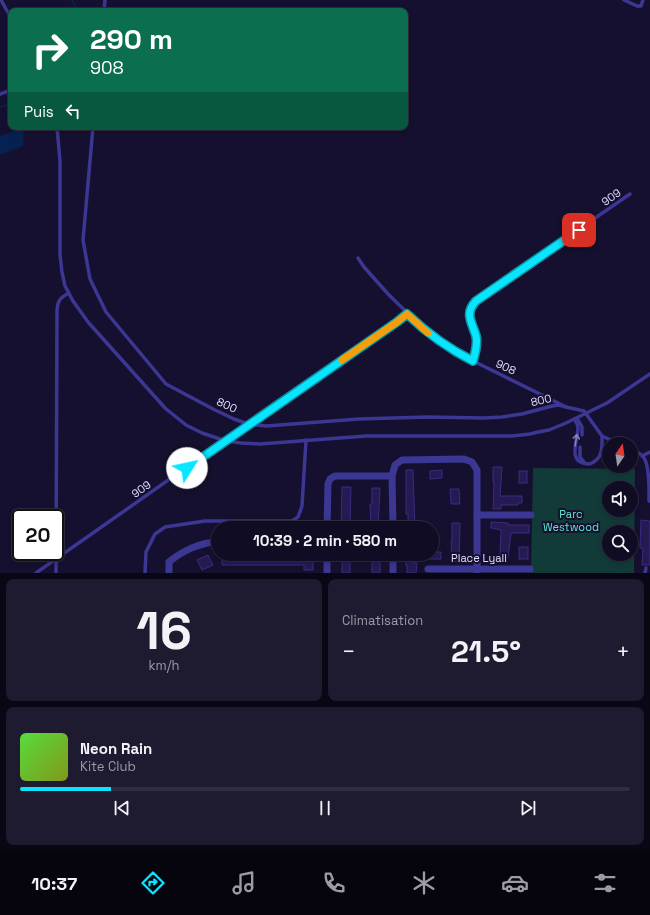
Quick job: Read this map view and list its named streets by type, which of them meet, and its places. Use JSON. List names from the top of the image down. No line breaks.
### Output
{"streets":{"street":["Place Lyall"],"lane":["909","908","800"]},"crossings":[["909","908"],["909","800"],["908","800"]],"parks":["Parc Westwood"],"north":"top","page":{"turn":["290 m","908"],"then":"Puis","limit":"20","trip":"10:39 · 2 min · 580 m","tile":[["16","km/h"],"Climatisation"],"heat":["−","21.5°","+"],"song":["Neon Rain","Kite Club"],"tabs":"10:37"}}
